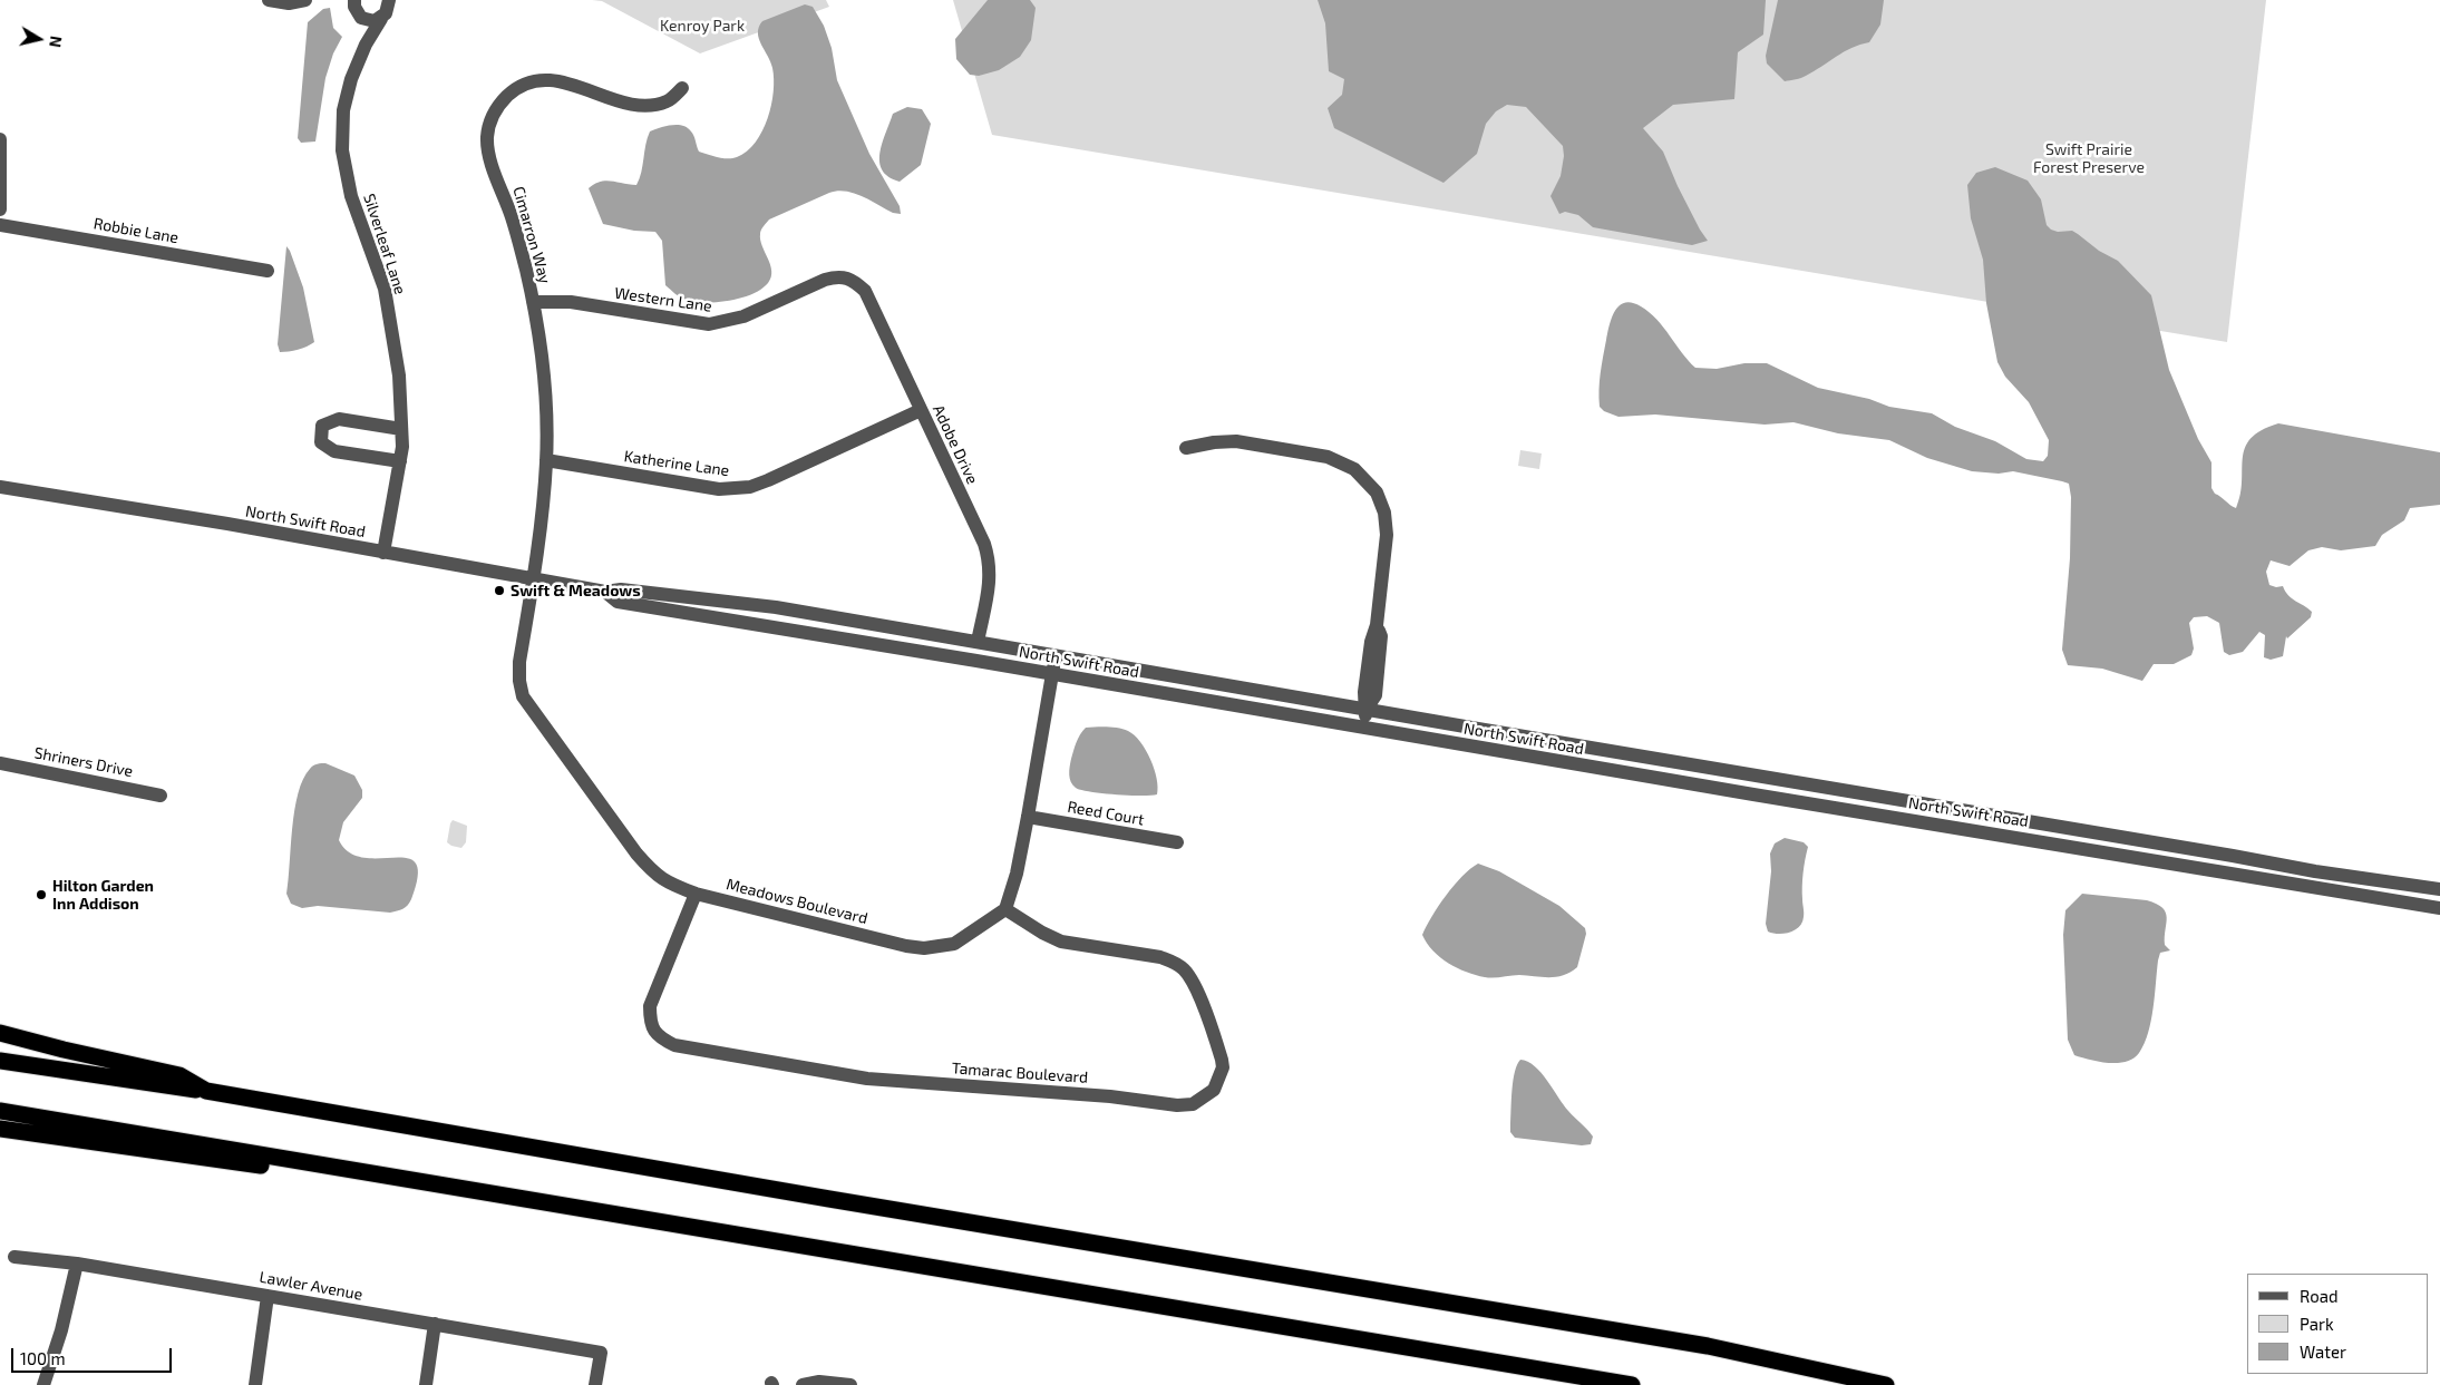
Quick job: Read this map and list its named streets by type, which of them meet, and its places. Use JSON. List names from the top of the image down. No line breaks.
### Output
{"streets":{"street":["Robbie Lane","Cimarron Way","Silverleaf Lane","Western Lane","Adobe Drive","Katherine Lane","North Swift Road","Shriners Drive","Reed Court","Meadows Boulevard","Tamarac Boulevard","Lawler Avenue"]},"crossings":[["Cimarron Way","Western Lane"],["Cimarron Way","Katherine Lane"],["Cimarron Way","North Swift Road"],["Cimarron Way","Meadows Boulevard"],["Silverleaf Lane","North Swift Road"],["Western Lane","Adobe Drive"],["Adobe Drive","Katherine Lane"],["Adobe Drive","North Swift Road"],["North Swift Road","Meadows Boulevard"],["Meadows Boulevard","Tamarac Boulevard"]],"parks":["Kenroy Park","Swift Prairie Forest Preserve"],"places":["Swift & Meadows","Hilton Garden Inn Addison"],"legend":["Road","Park","Water"],"scale_bar":"100 m","north":"right"}
